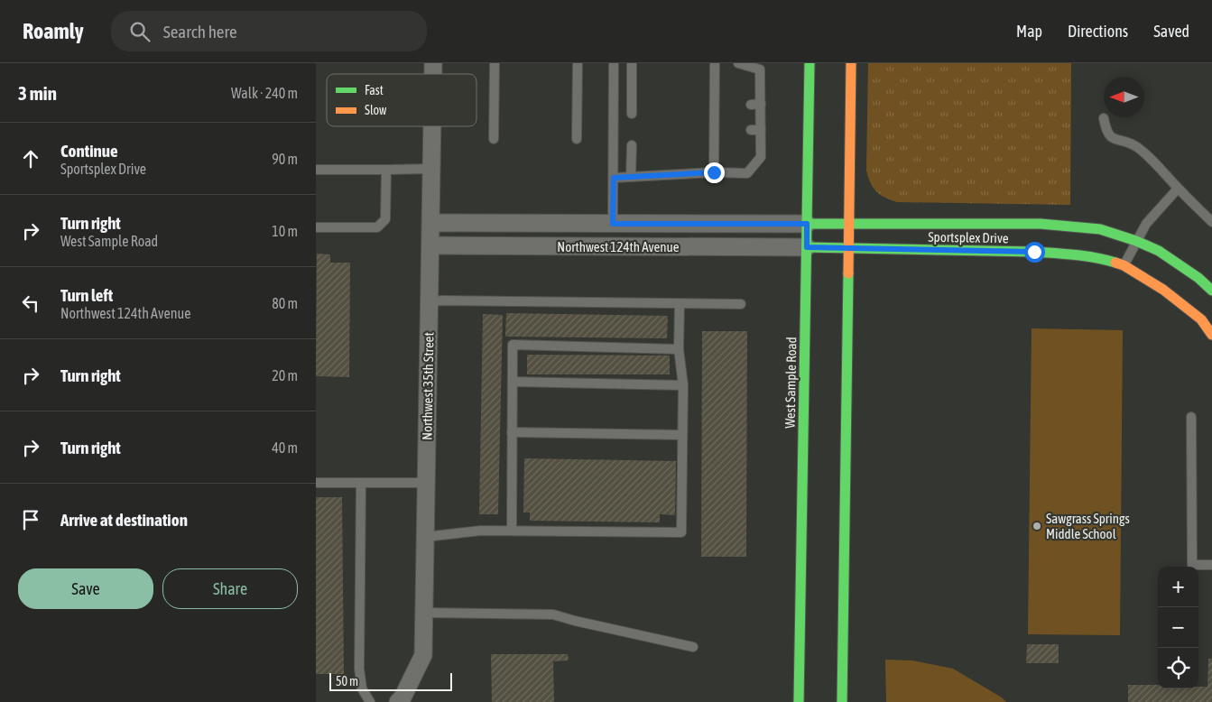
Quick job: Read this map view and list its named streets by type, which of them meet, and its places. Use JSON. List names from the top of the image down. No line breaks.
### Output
{"streets":{"main road":["Sportsplex Drive","West Sample Road"],"street":["Northwest 124th Avenue","Northwest 35th Street"]},"crossings":[["Sportsplex Drive","Northwest 124th Avenue"],["Sportsplex Drive","West Sample Road"],["Northwest 124th Avenue","West Sample Road"],["Northwest 124th Avenue","Northwest 35th Street"]],"places":["Sawgrass Springs Middle School"],"legend":["Fast","Slow"],"scale_bar":"50 m","north":"left","page":{"header":"Roamly","search":"Search here","nav":["Map","Directions","Saved"],"heading":["3 min","Walk · 240 m"],"list":[["Continue","Sportsplex Drive","90 m"],["Turn right","West Sample Road","10 m"],["Turn left","Northwest 124th Avenue","80 m"],["Turn right","20 m"],["Turn right","40 m"],"Arrive at destination"],"buttons":["Save","Share"],"map_buttons":["+","−"],"scale":"50 m"}}
